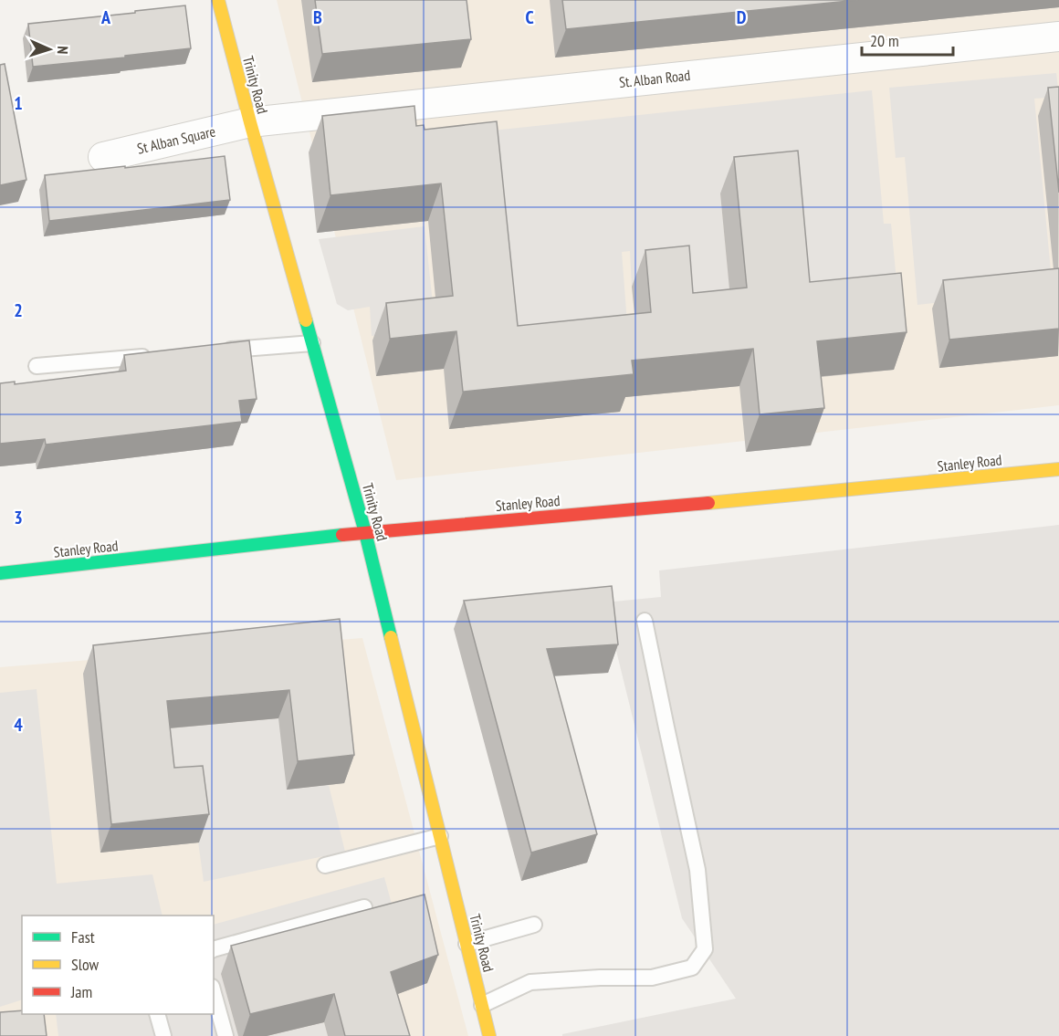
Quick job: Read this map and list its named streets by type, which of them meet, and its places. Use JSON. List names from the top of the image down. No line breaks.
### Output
{"streets":{"street":["St. Alban Road","Trinity Road","St Alban Square","Stanley Road"]},"crossings":[["St. Alban Road","Trinity Road"],["St. Alban Road","St Alban Square"],["Trinity Road","St Alban Square"],["Trinity Road","Stanley Road"]],"legend":["Fast","Slow","Jam"],"scale_bar":"20 m","north":"right","grid":{"columns":["A","B","C","D"],"rows":["1","2","3","4"]}}
